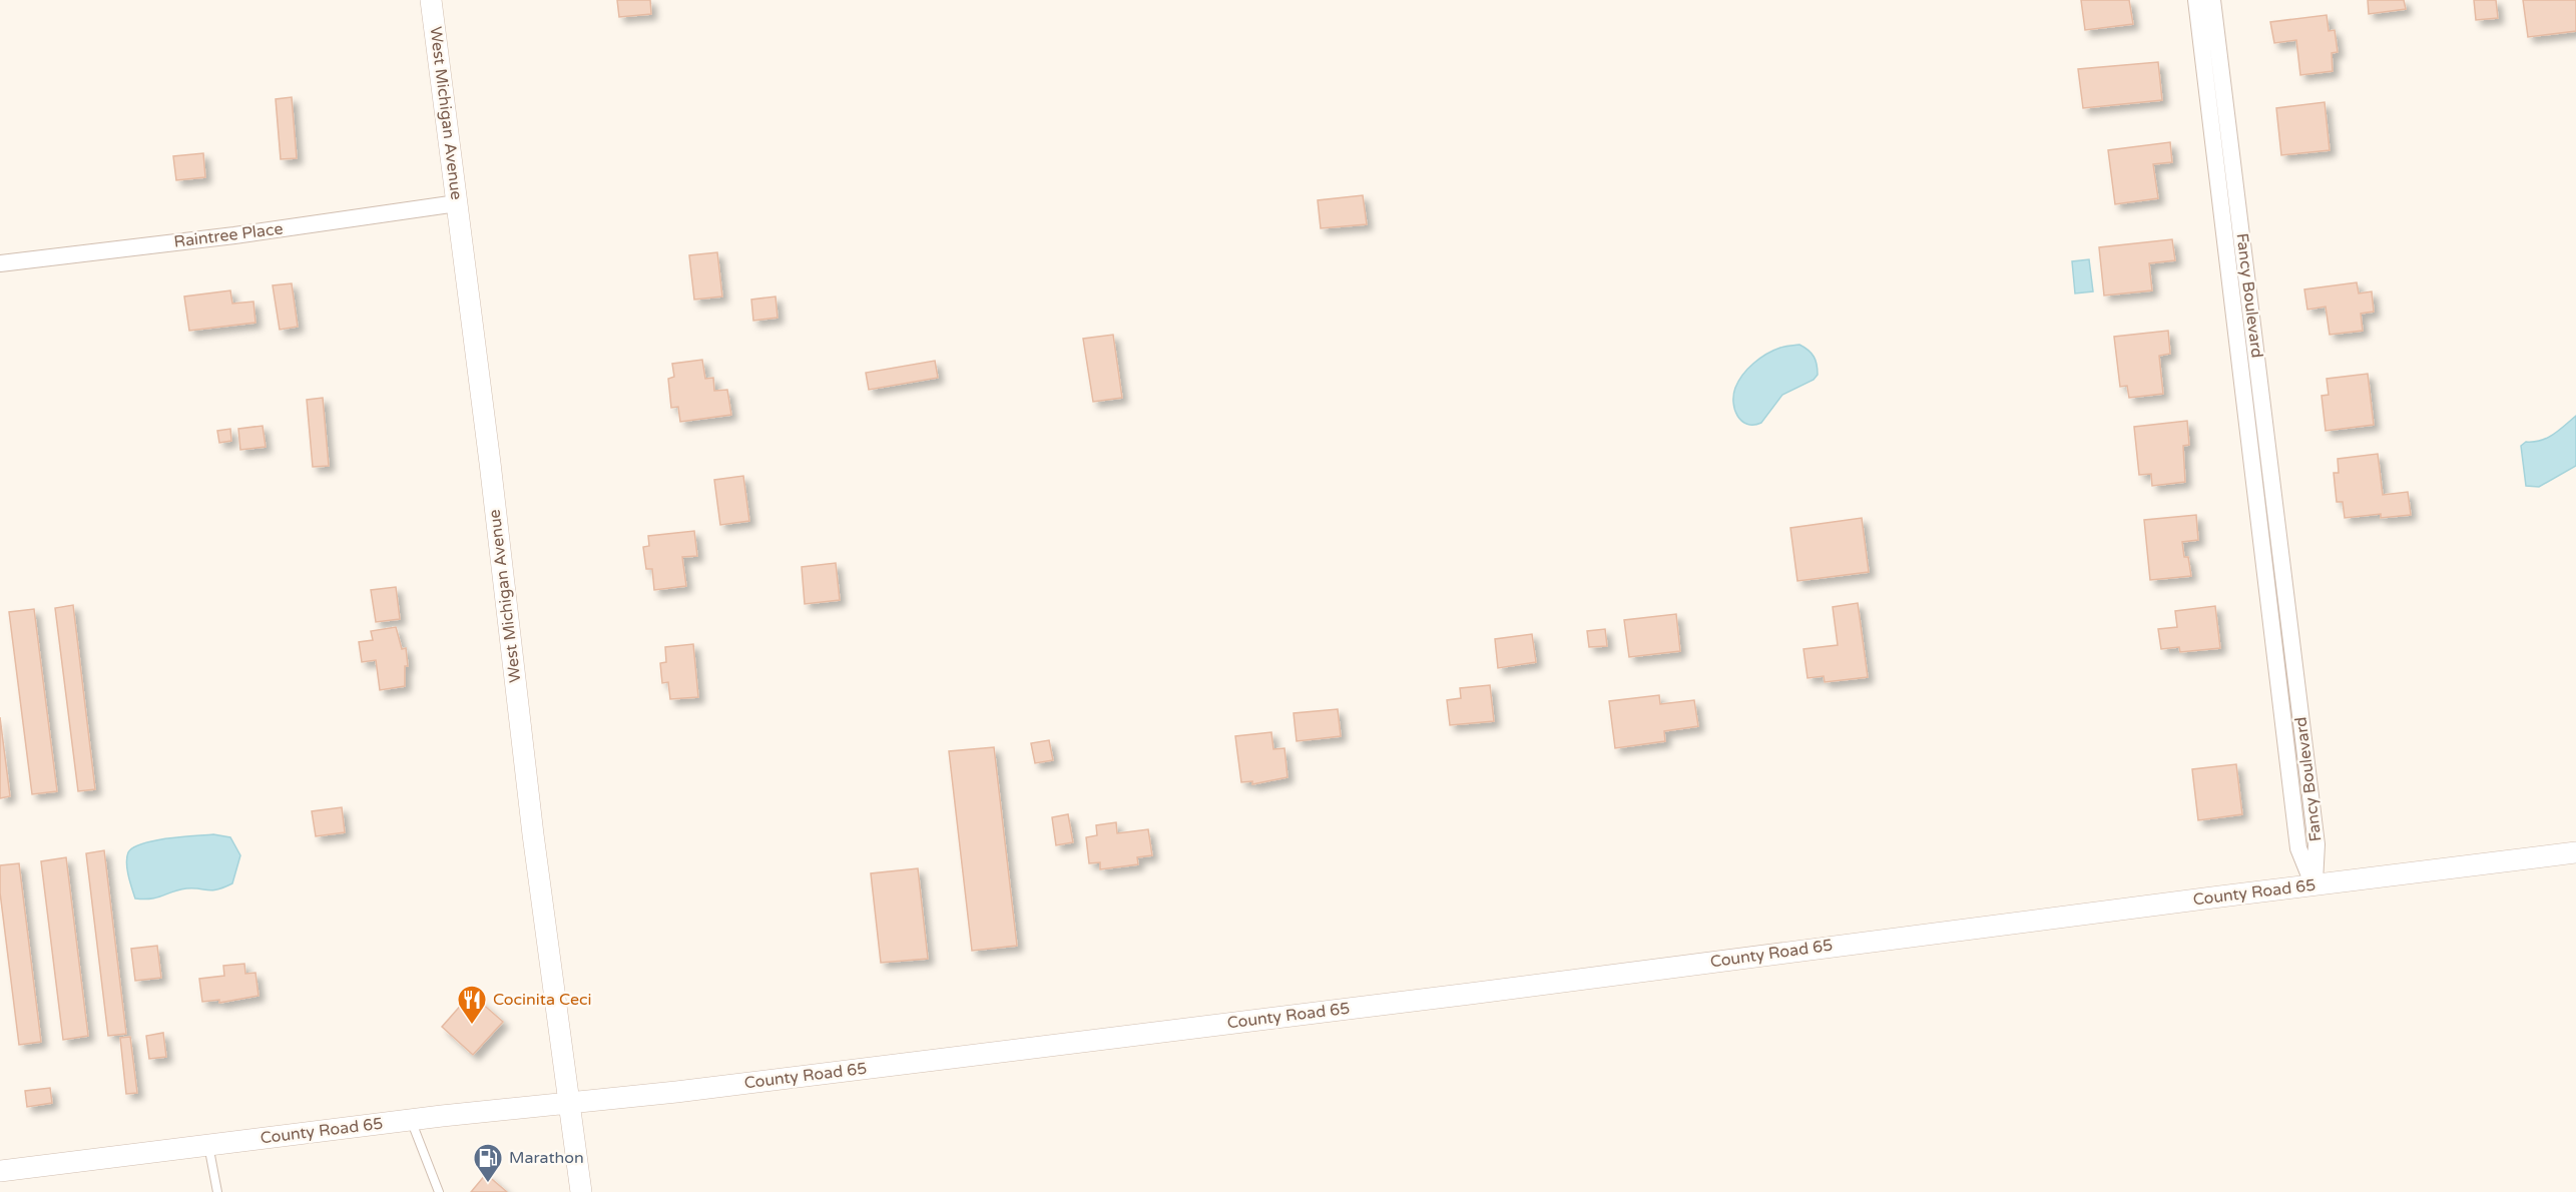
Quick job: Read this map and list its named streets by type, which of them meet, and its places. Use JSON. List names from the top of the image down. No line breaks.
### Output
{"streets":{"street":["West Michigan Avenue","Raintree Place","Fancy Boulevard","County Road 65"]},"crossings":[["West Michigan Avenue","Raintree Place"],["West Michigan Avenue","County Road 65"],["Fancy Boulevard","County Road 65"]],"places":{"restaurant":["Cocinita Ceci"],"fuel station":["Marathon"]}}
